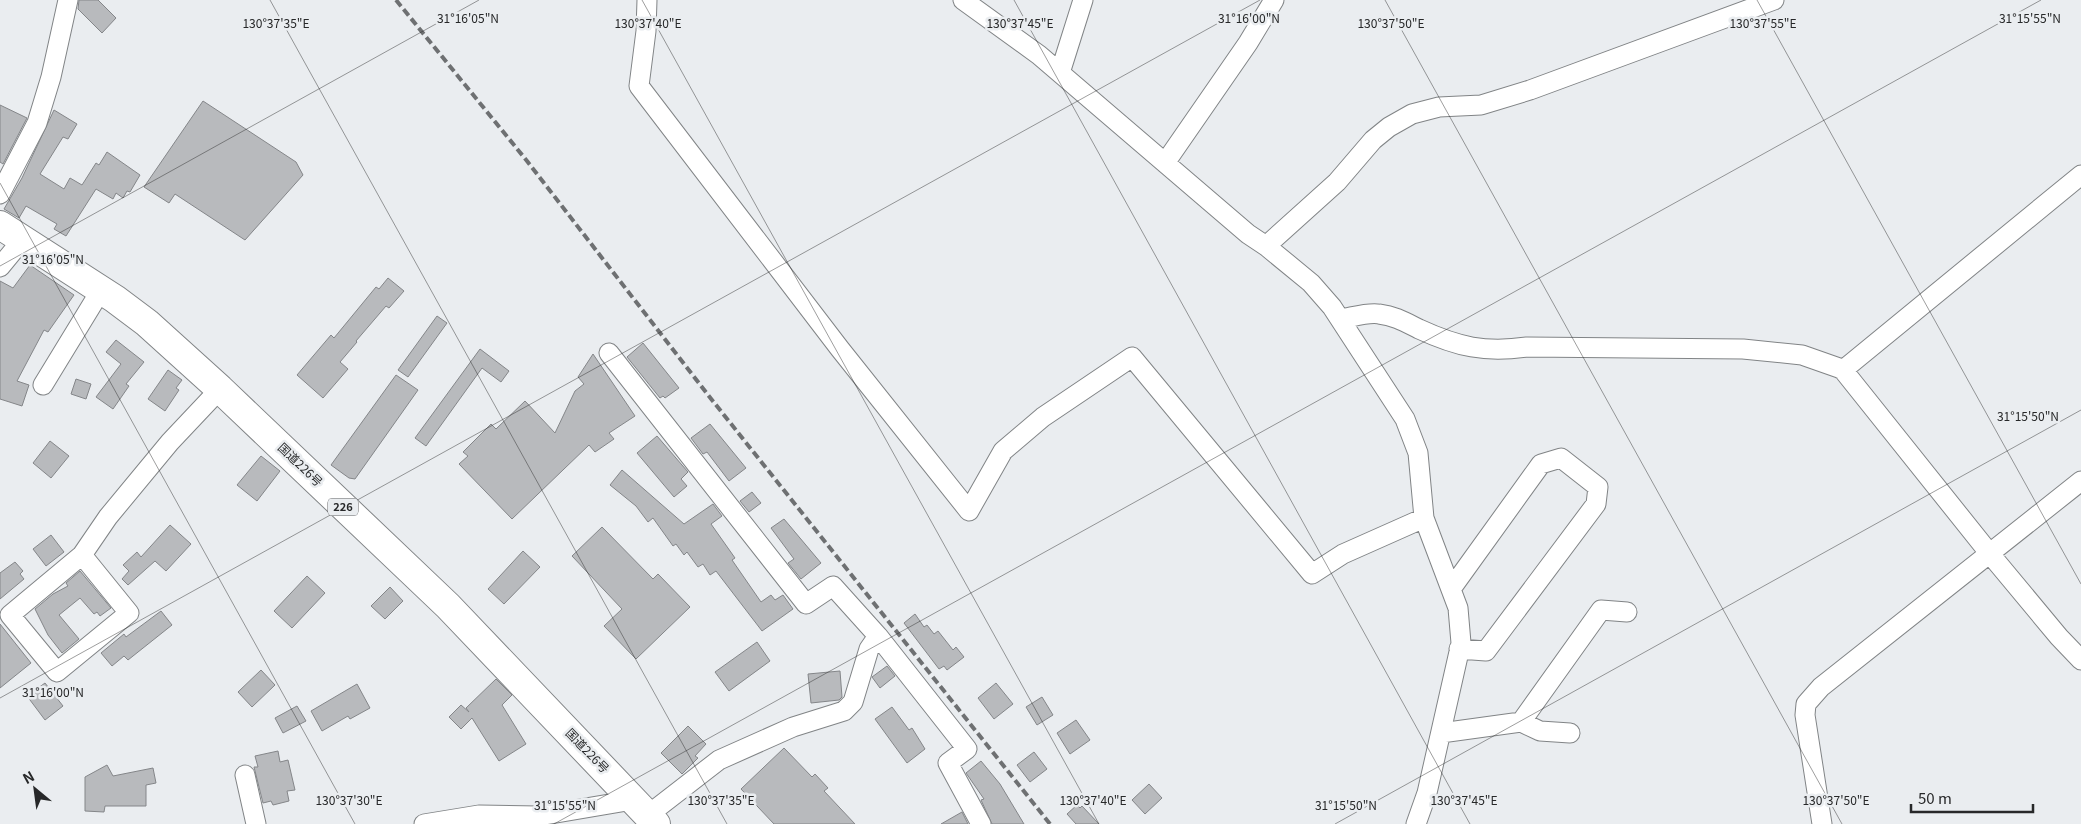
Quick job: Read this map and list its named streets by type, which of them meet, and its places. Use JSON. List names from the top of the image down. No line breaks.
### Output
{"streets":{"highway":["国道226号","226"]},"scale_bar":"50 m","north":"top left","coordinates":["31°16'05\"N","31°16'00\"N","31°15'55\"N","130°37'35\"E","130°37'40\"E","130°37'45\"E","130°37'50\"E","130°37'55\"E","31°15'50\"N","130°37'30\"E"]}
